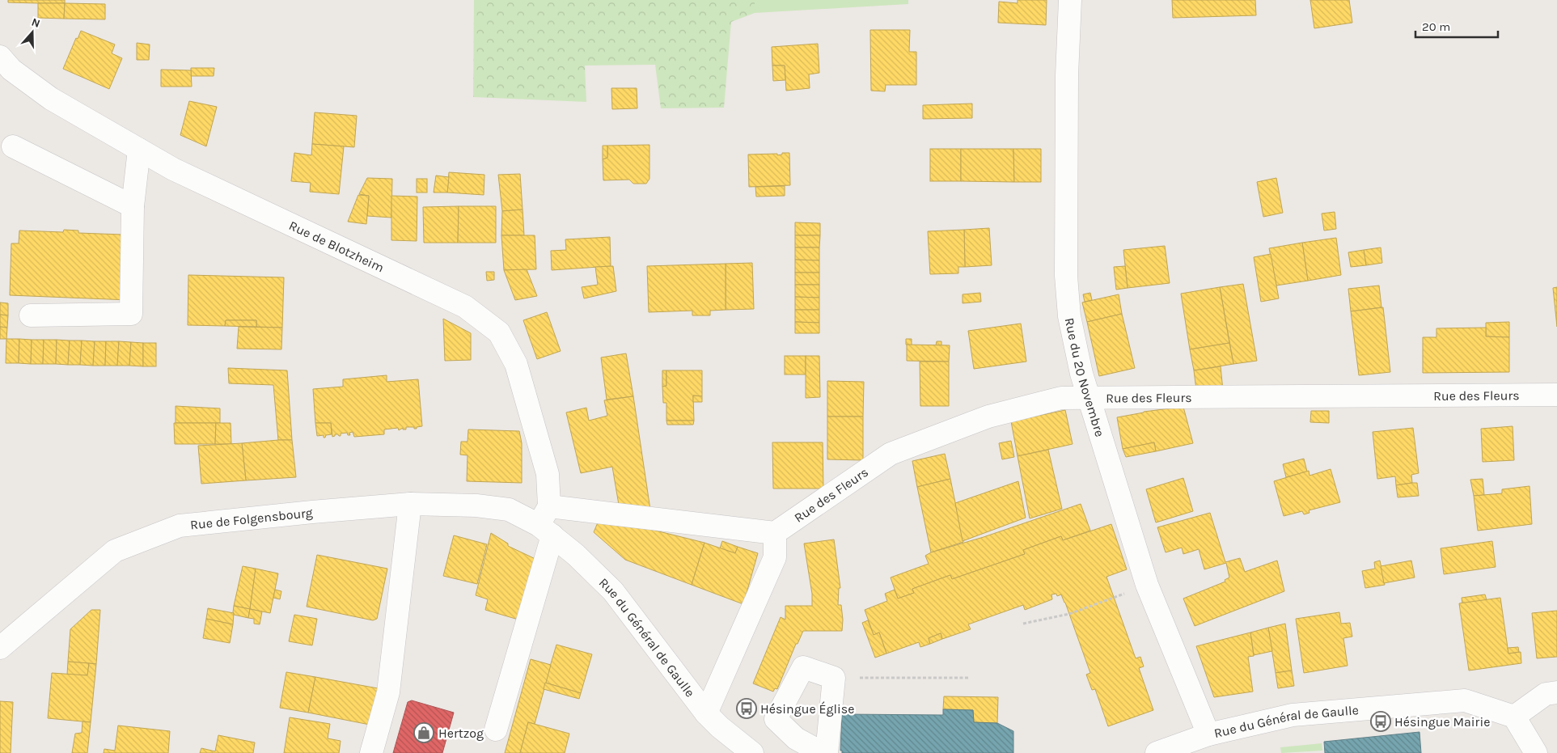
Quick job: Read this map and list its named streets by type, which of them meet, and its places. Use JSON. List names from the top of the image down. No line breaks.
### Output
{"streets":{"street":["Rue de Blotzheim","Rue du 20 Novembre","Rue des Fleurs","Rue de Folgensbourg","Rue du Général de Gaulle"]},"crossings":[["Rue de Blotzheim","Rue de Folgensbourg"],["Rue de Blotzheim","Rue du Général de Gaulle"],["Rue du 20 Novembre","Rue des Fleurs"],["Rue du 20 Novembre","Rue du Général de Gaulle"],["Rue de Folgensbourg","Rue du Général de Gaulle"]],"places":{"bus stop":["Hésingue Église","Hésingue Mairie"],"shop":["Hertzog"]},"scale_bar":"20 m","north":"top"}
